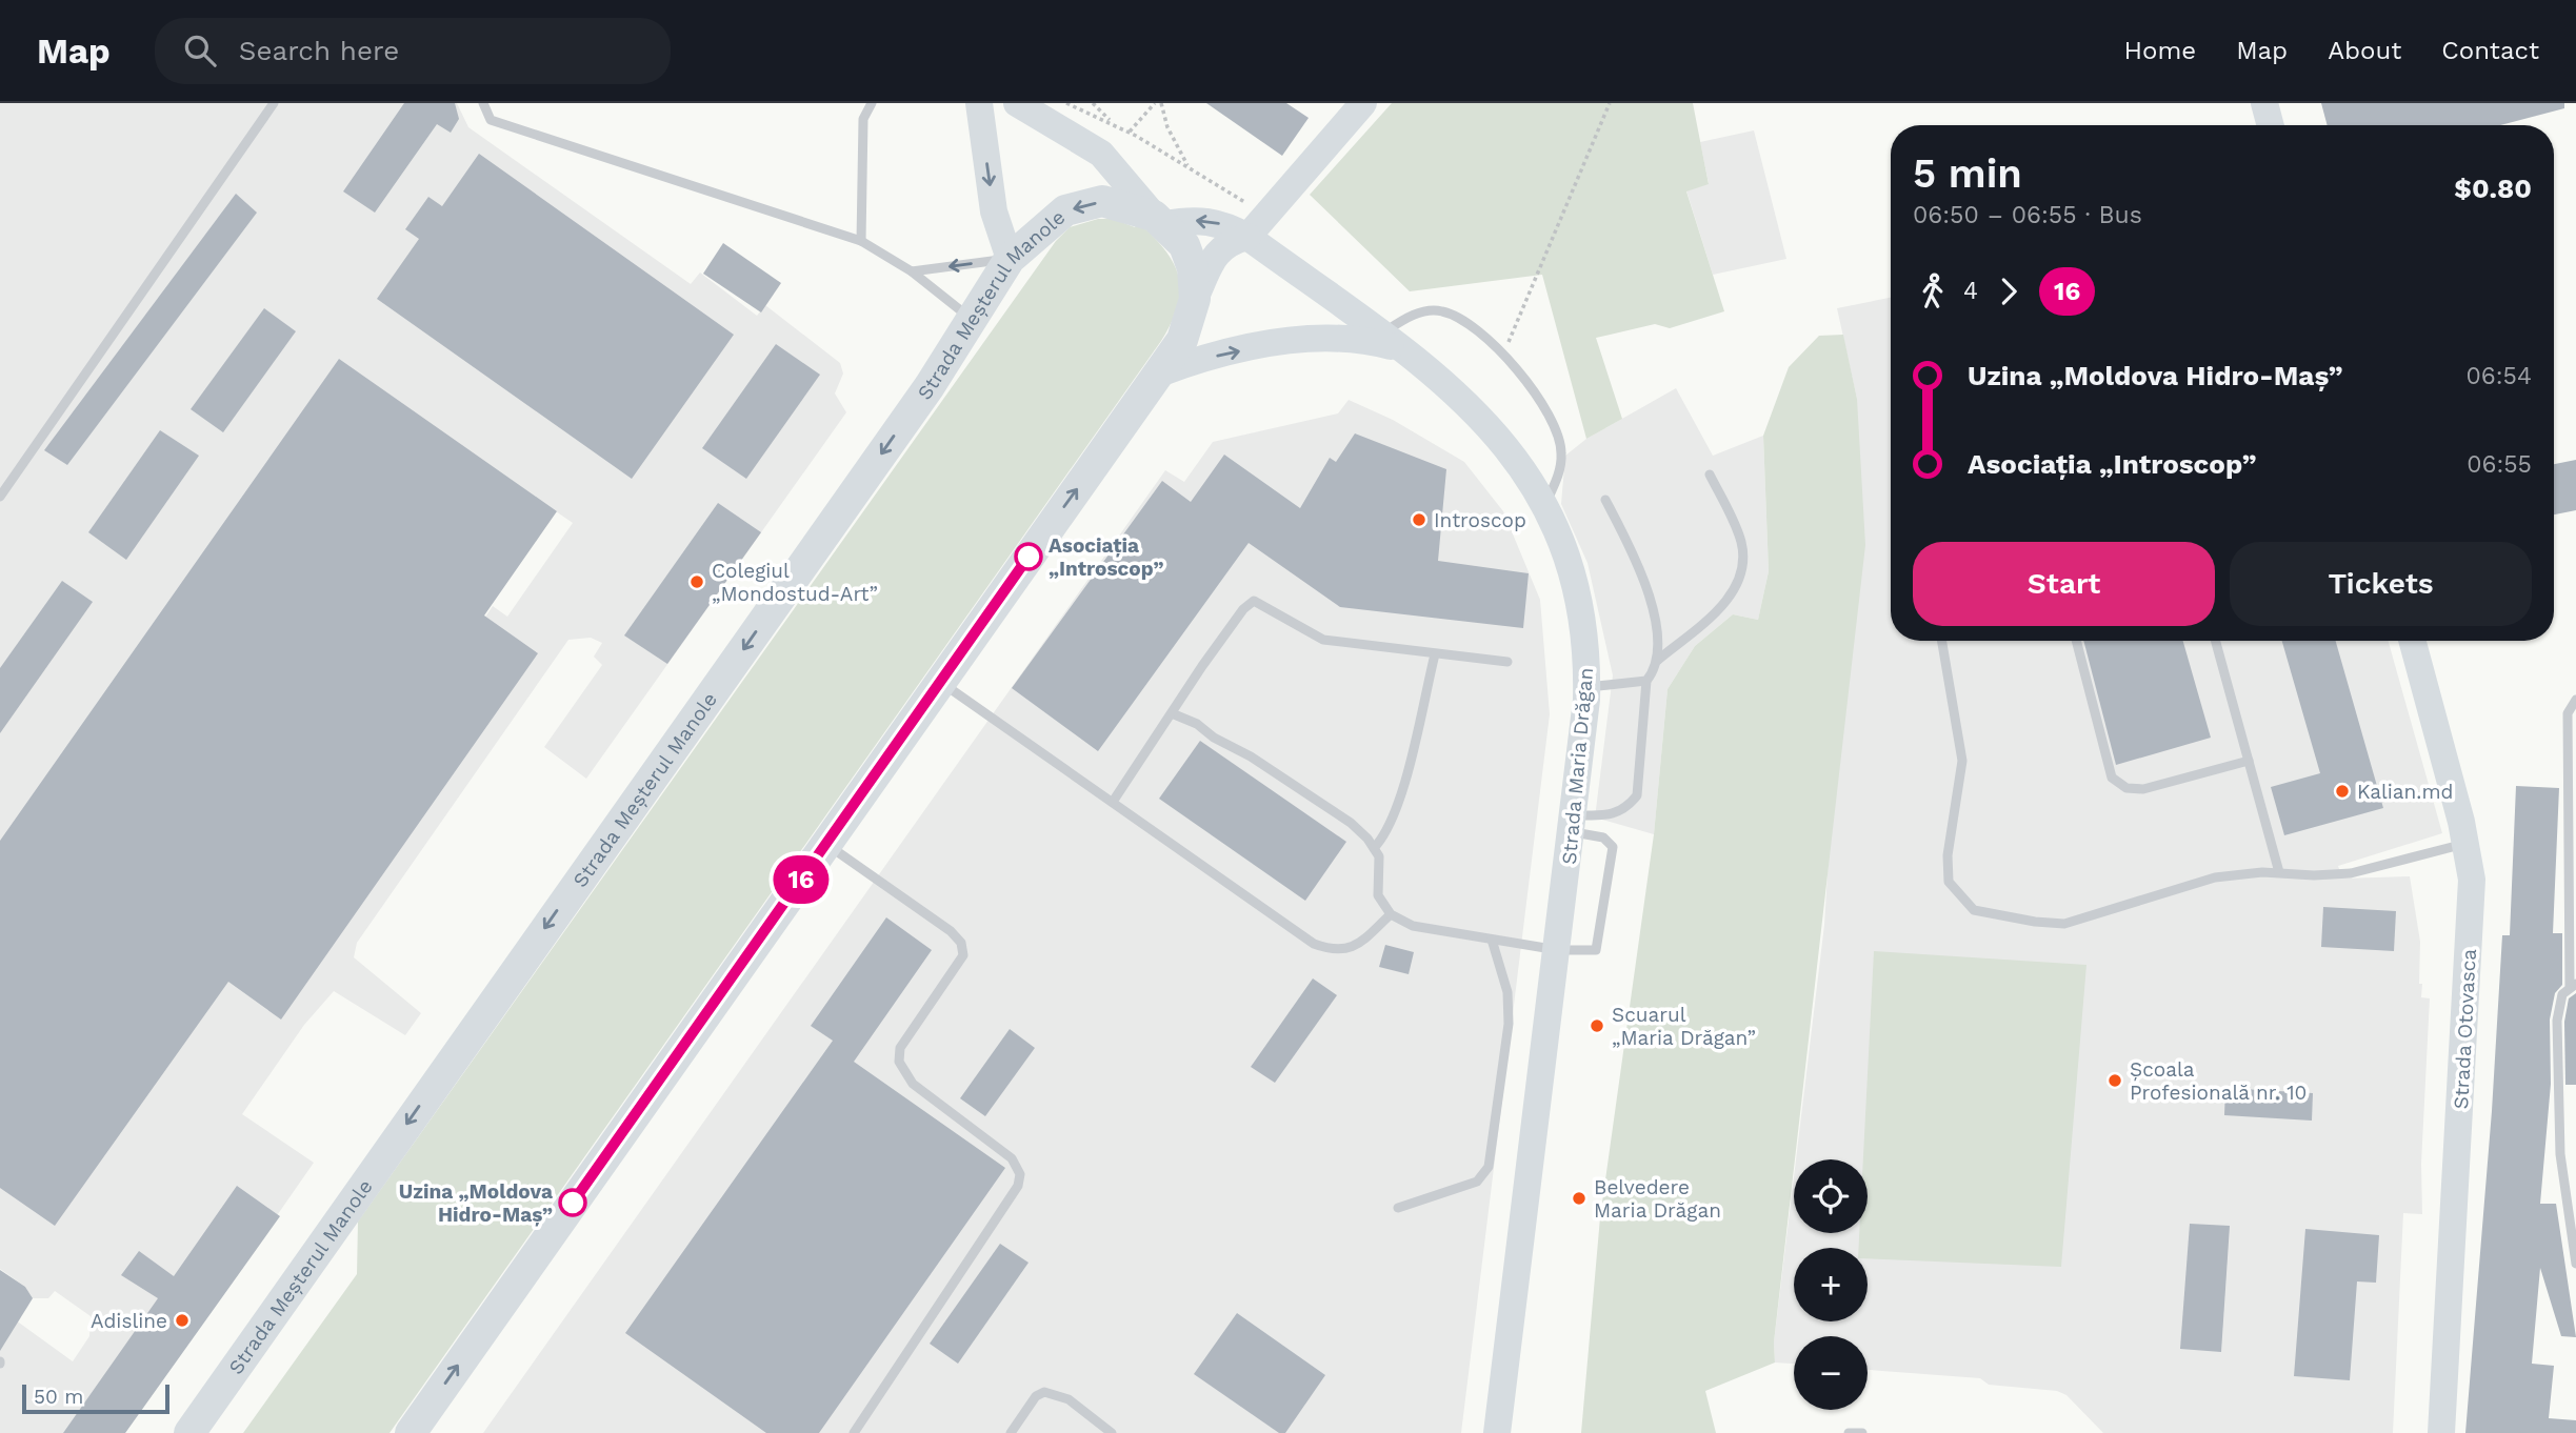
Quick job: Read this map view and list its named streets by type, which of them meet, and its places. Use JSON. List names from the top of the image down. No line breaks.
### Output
{"streets":{"main road":["Strada Meșterul Manole","Strada Maria Drăgan","Strada Otovasca"]},"crossings":[["Strada Meșterul Manole","Strada Maria Drăgan"]],"places":["Introscop","Asociația „Introscop”","Colegiul „Mondostud-Art”","Kalian.md","Scuarul „Maria Drăgan”","Școala Profesională nr. 10","Belvedere Maria Drăgan","Uzina „Moldova Hidro-Maș”","Adisline"],"lines":["bus line 16"],"scale_bar":"50 m","page":{"header":"Map","search":"Search here","nav":["Home","Map","About","Contact"],"on_map":"16","heading":["5 min","06:50 – 06:55 · Bus","$0.80"],"legs":["4","16"],"list":[{"name":"Uzina „Moldova Hidro-Maș”","value":"06:54"},{"name":"Asociația „Introscop”","value":"06:55"}],"buttons":["Start","Tickets"],"map_buttons":["+","−"],"scale":"50 m"}}
